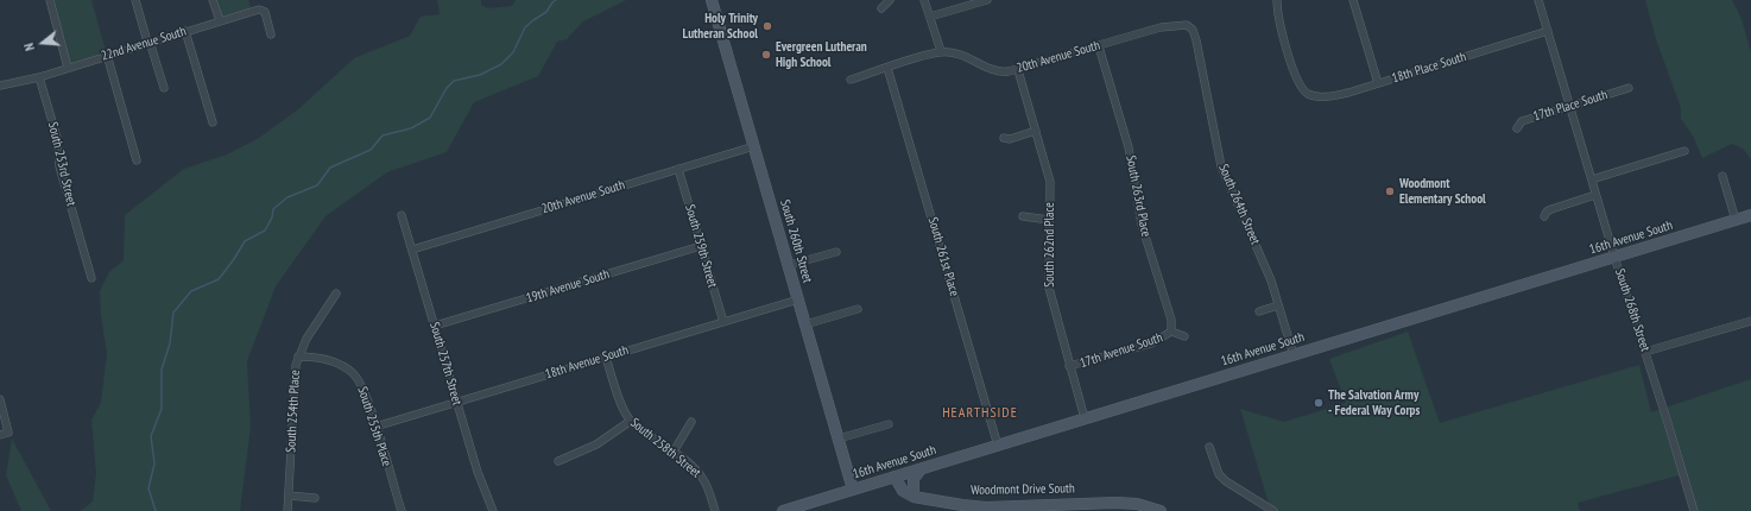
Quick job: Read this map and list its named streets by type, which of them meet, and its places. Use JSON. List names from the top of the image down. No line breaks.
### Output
{"streets":{"main road":["16th Avenue South","South 260th Street","Woodmont Drive South"],"street":["22nd Avenue South","20th Avenue South","18th Place South","17th Place South","South 253rd Street","South 263rd Place","South 264th Street","South 262nd Place","South 259th Street","South 261st Place","19th Avenue South","South 268th Street","17th Avenue South","18th Avenue South","South 257th Street","South 254th Place","South 255th Place","South 258th Street"]},"crossings":[["22nd Avenue South","South 253rd Street"],["20th Avenue South","South 263rd Place"],["20th Avenue South","South 264th Street"],["20th Avenue South","South 260th Street"],["20th Avenue South","South 262nd Place"],["20th Avenue South","South 259th Street"],["20th Avenue South","South 257th Street"],["18th Place South","South 268th Street"],["17th Place South","South 268th Street"],["South 263rd Place","17th Avenue South"],["South 264th Street","16th Avenue South"],["16th Avenue South","South 260th Street"],["16th Avenue South","South 262nd Place"],["16th Avenue South","South 261st Place"],["16th Avenue South","South 268th Street"],["South 260th Street","18th Avenue South"],["South 262nd Place","17th Avenue South"],["South 259th Street","19th Avenue South"],["South 259th Street","18th Avenue South"],["19th Avenue South","South 257th Street"],["18th Avenue South","South 257th Street"],["18th Avenue South","South 255th Place"],["18th Avenue South","South 258th Street"],["South 254th Place","South 255th Place"]],"districts":["HEARTHSIDE"],"places":["Holy Trinity Lutheran School","Evergreen Lutheran High School","Woodmont Elementary School","The Salvation Army - Federal Way Corps"],"north":"left"}
